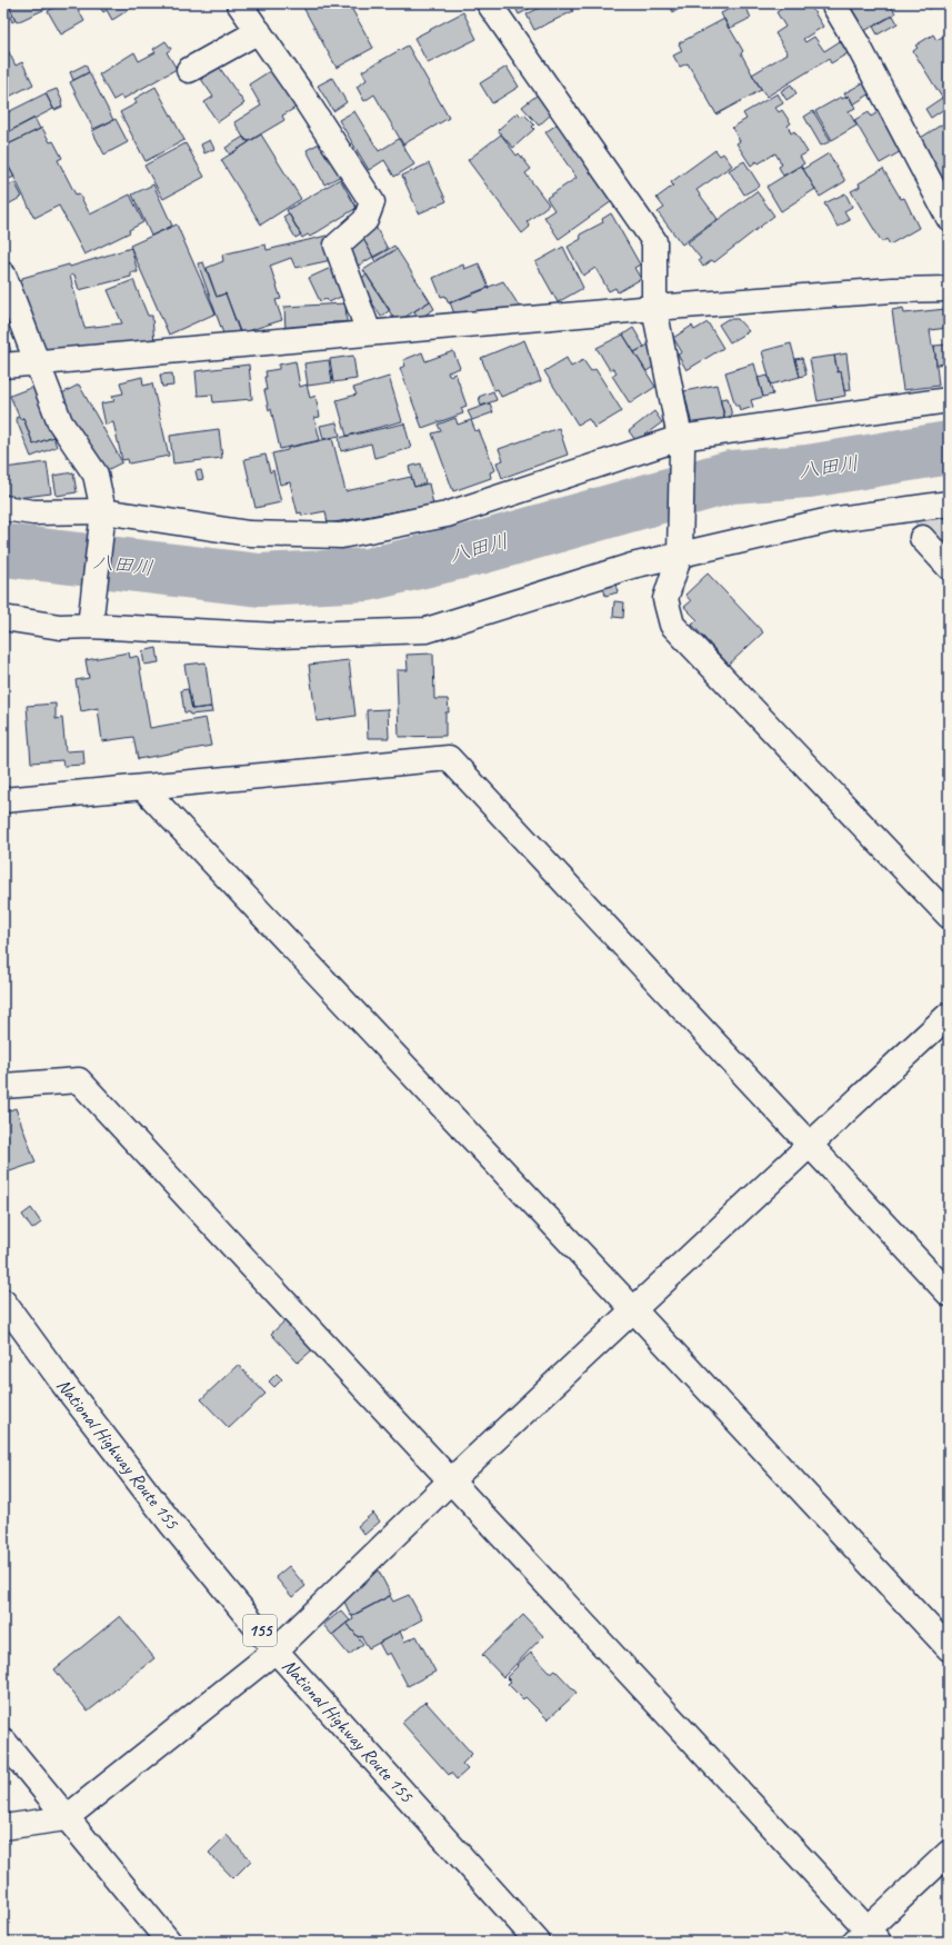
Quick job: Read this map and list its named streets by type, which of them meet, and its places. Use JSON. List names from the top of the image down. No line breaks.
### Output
{"streets":{"main road":["National Highway Route 155","155"]},"water":["八田川"]}
